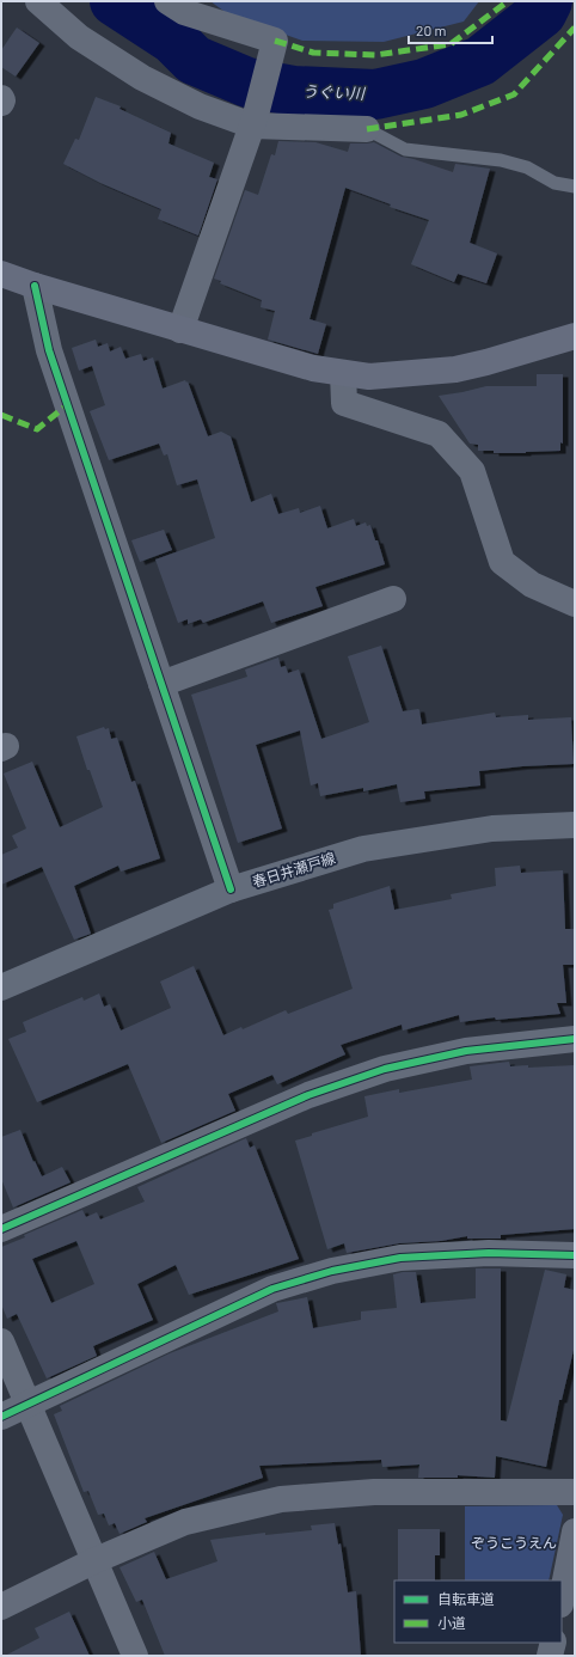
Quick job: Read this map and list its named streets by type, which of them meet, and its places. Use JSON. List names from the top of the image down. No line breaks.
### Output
{"streets":{"main road":["春日井瀬戸線"]},"water":["うぐい川"],"parks":["ぞうこうえん"],"legend":["自転車道","小道"],"scale_bar":"20 m"}
